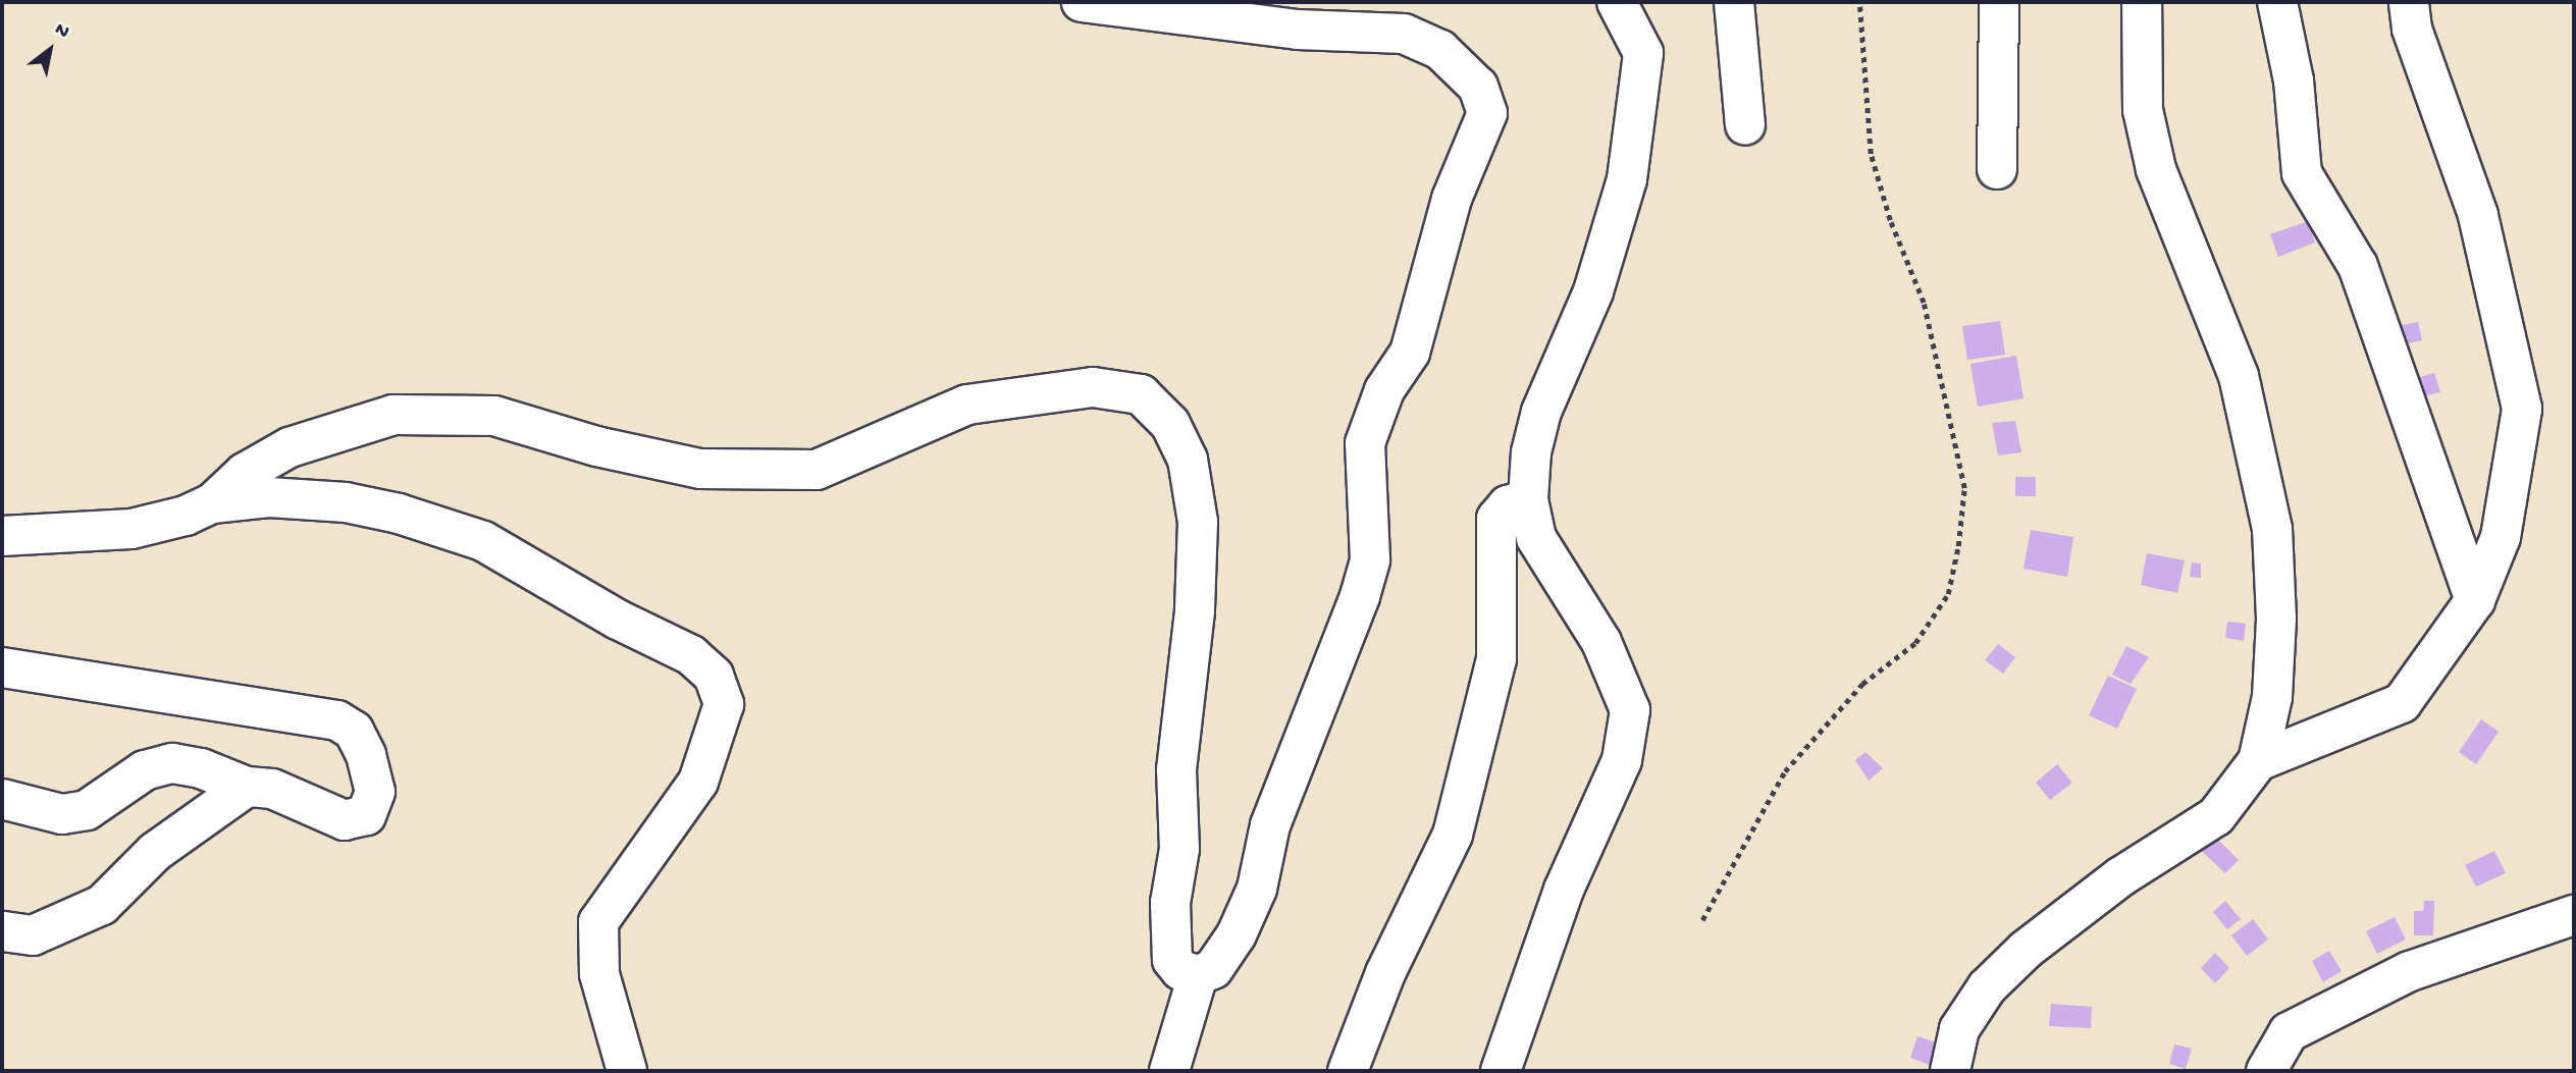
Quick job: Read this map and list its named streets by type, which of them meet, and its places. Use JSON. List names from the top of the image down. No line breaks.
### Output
{"north":"top right"}
